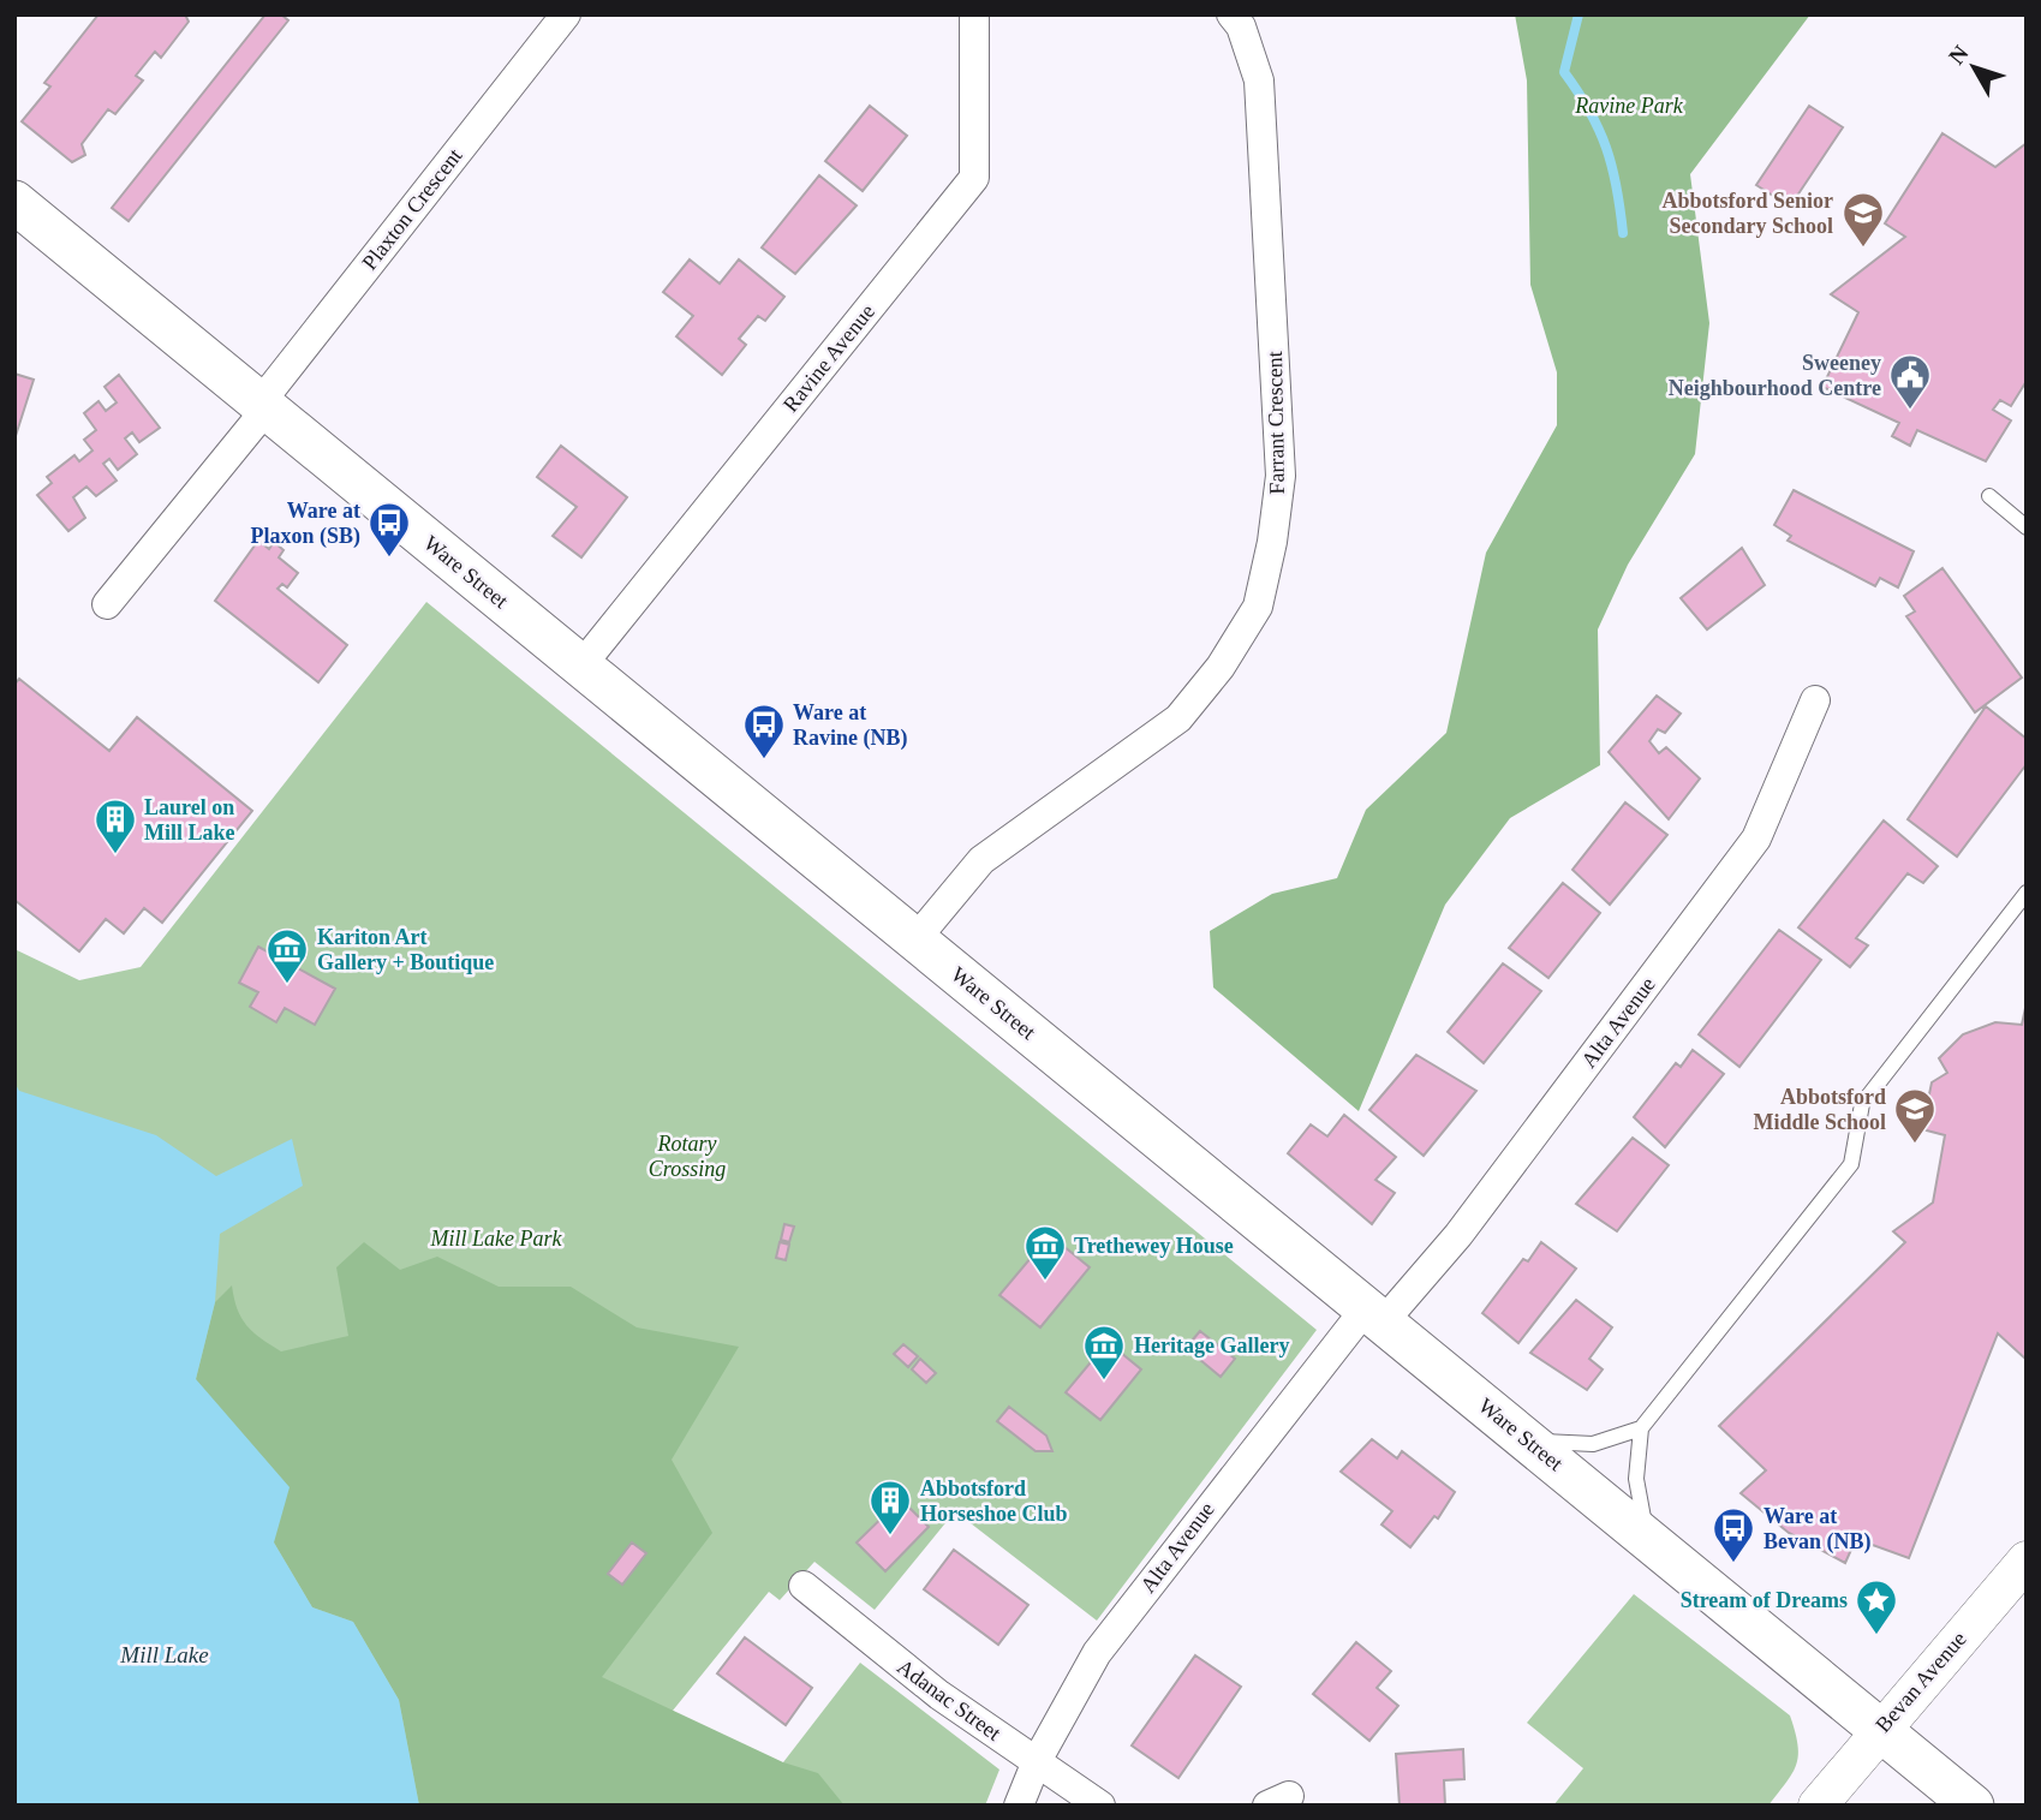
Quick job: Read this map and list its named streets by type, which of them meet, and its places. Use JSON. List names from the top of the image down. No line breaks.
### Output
{"streets":{"main road":["Ware Street"],"street":["Plaxton Crescent","Ravine Avenue","Farrant Crescent","Alta Avenue","Bevan Avenue","Adanac Street"]},"crossings":[["Plaxton Crescent","Ware Street"],["Ravine Avenue","Ware Street"],["Farrant Crescent","Ware Street"],["Ware Street","Alta Avenue"],["Ware Street","Bevan Avenue"],["Alta Avenue","Adanac Street"]],"water":["Mill Lake"],"parks":["Ravine Park","Rotary Crossing","Mill Lake Park"],"places":{"school or university":["Abbotsford Senior Secondary School","Abbotsford Middle School"],"public building":["Sweeney Neighbourhood Centre"],"bus stop":["Ware at Plaxon (SB)","Ware at Ravine (NB)","Ware at Bevan (NB)"],"building":["Laurel on Mill Lake","Abbotsford Horseshoe Club"],"museum":["Kariton Art Gallery + Boutique","Trethewey House","Heritage Gallery"],"place":["Stream of Dreams"]},"north":"top left"}
